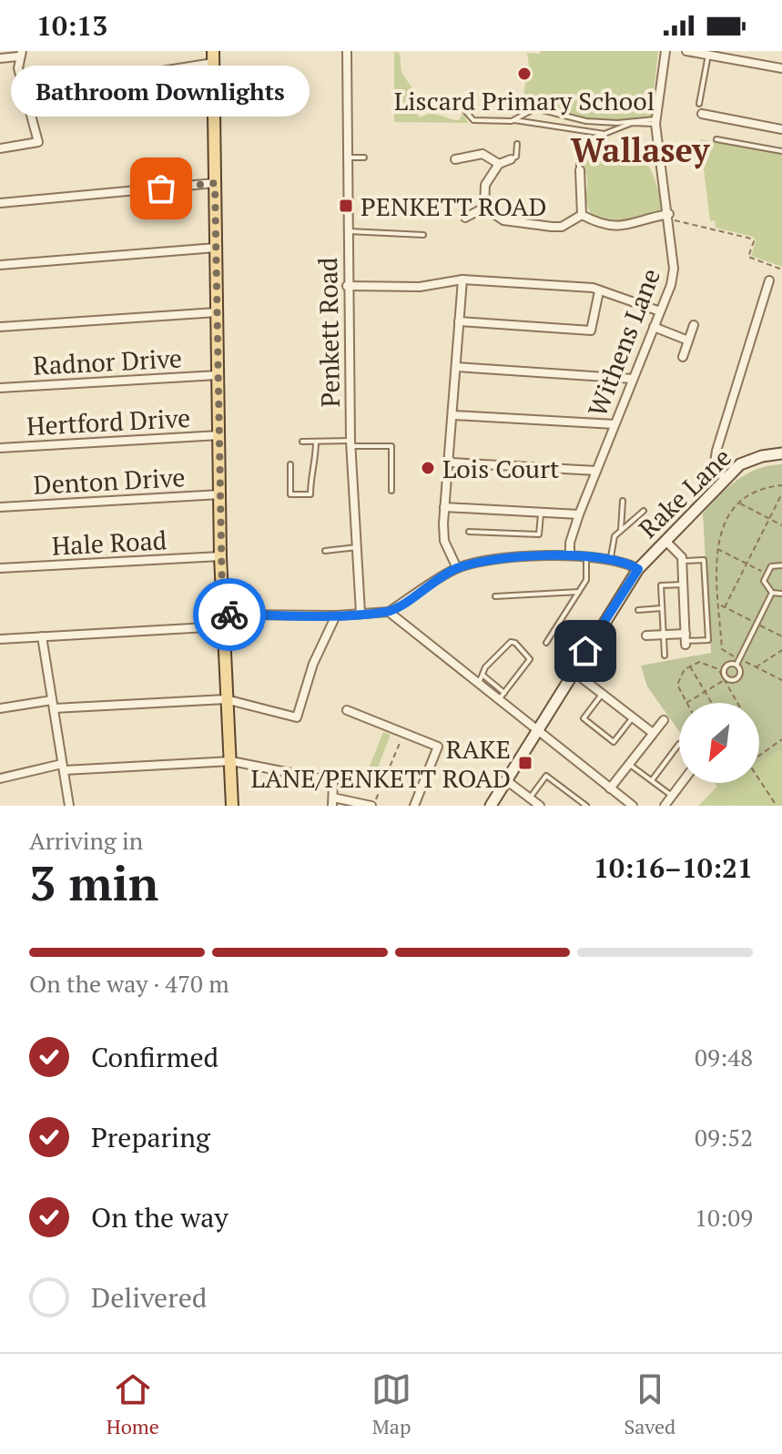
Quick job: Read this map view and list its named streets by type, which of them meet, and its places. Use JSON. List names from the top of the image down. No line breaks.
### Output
{"streets":{"main road":["Rake Lane"],"street":["Penkett Road","Withens Lane","Radnor Drive","Hertford Drive","Denton Drive","Hale Road"]},"districts":["Wallasey"],"places":{"other":["Liscard Primary School","Bathroom Downlights","Lois Court"],"transit":["PENKETT ROAD","RAKE LANE/PENKETT ROAD"]},"north":"bottom left","page":{"status":"10:13","bubble":"Bathroom Downlights","heading":["3 min","Arriving in","10:16–10:21"],"bar":"On the way · 470 m","list":[["Confirmed","09:48"],["Preparing","09:52"],["On the way","10:09"],"Delivered"],"tabs":["Home","Map","Saved"]}}
